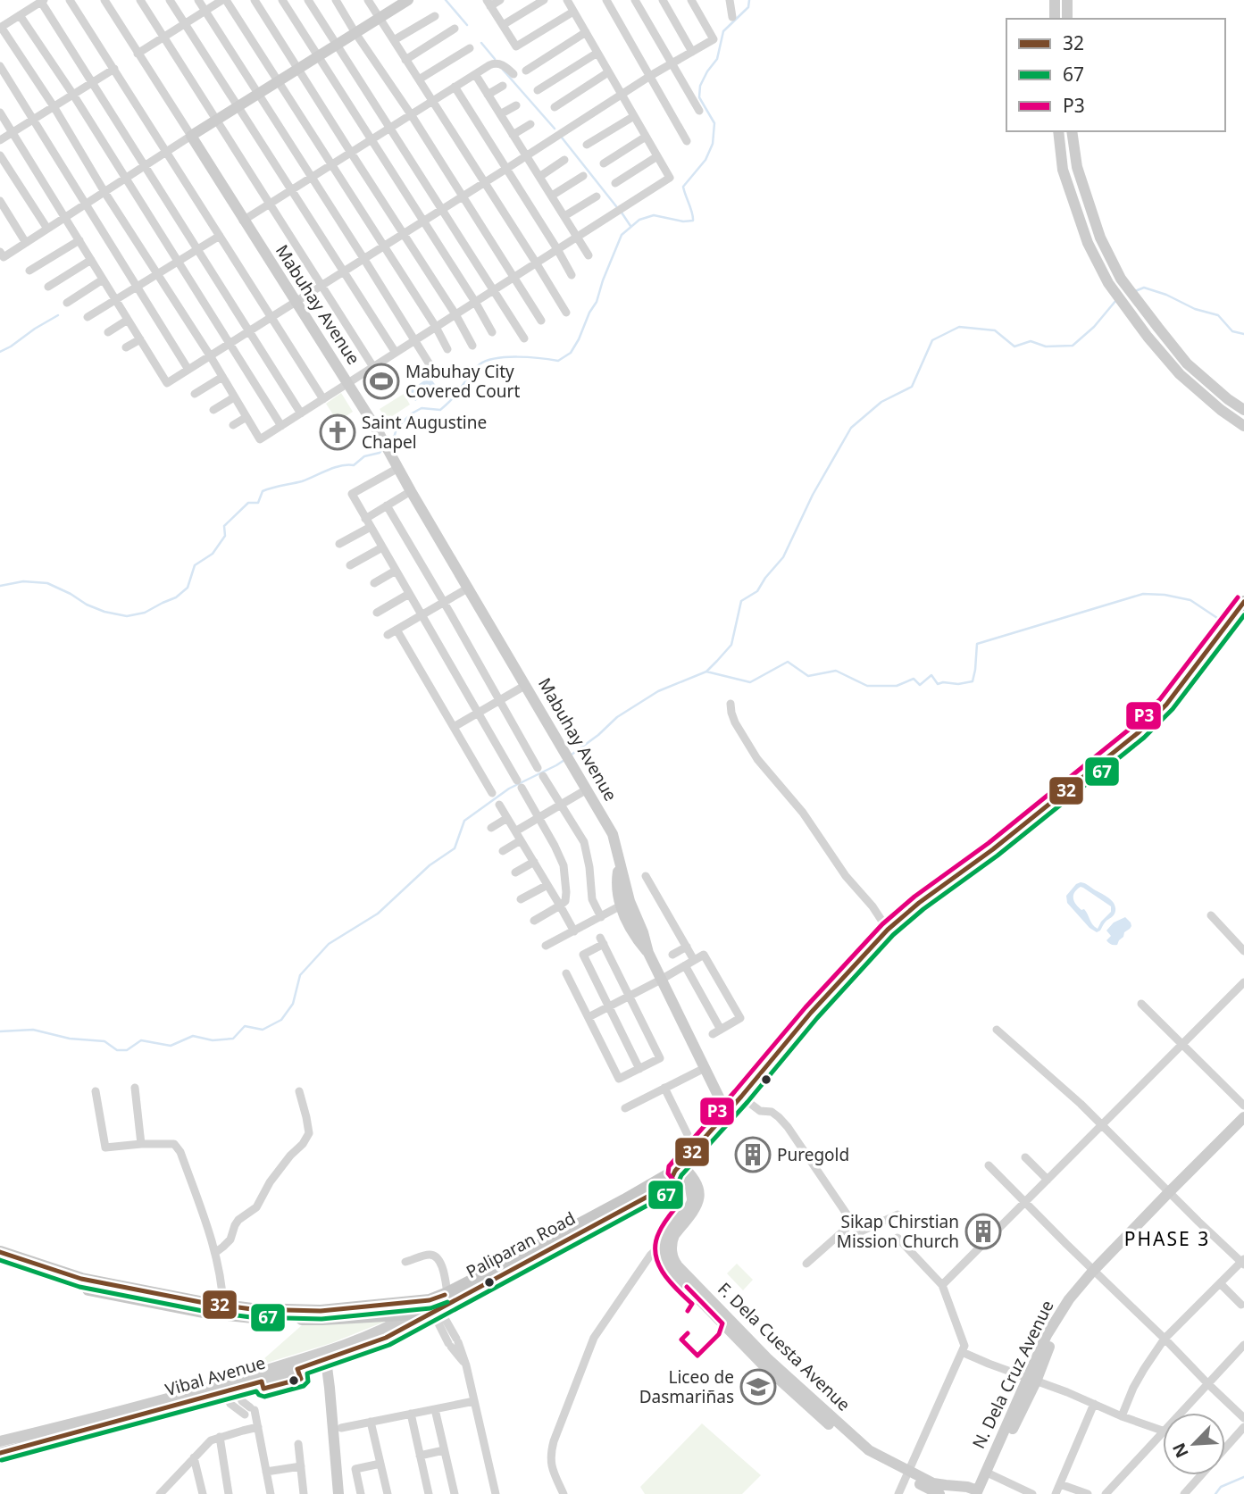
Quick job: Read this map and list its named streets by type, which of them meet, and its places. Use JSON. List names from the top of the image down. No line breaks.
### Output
{"streets":{"main road":["Paliparan Road"],"street":["Mabuhay Avenue","F. Dela Cuesta Avenue","N. Dela Cruz Avenue","Vibal Avenue"]},"crossings":[["Mabuhay Avenue","Paliparan Road"],["Paliparan Road","Vibal Avenue"],["F. Dela Cuesta Avenue","N. Dela Cruz Avenue"]],"districts":["PHASE 3"],"places":{"sports":["Mabuhay City Covered Court"],"church":["Saint Augustine Chapel"],"building":["Puregold","Sikap Chirstian Mission Church"],"school or university":["Liceo de Dasmariñas"]},"lines":["transit line P3","transit line 32","transit line 67"],"legend":["32","67","P3"],"north":"bottom left"}
